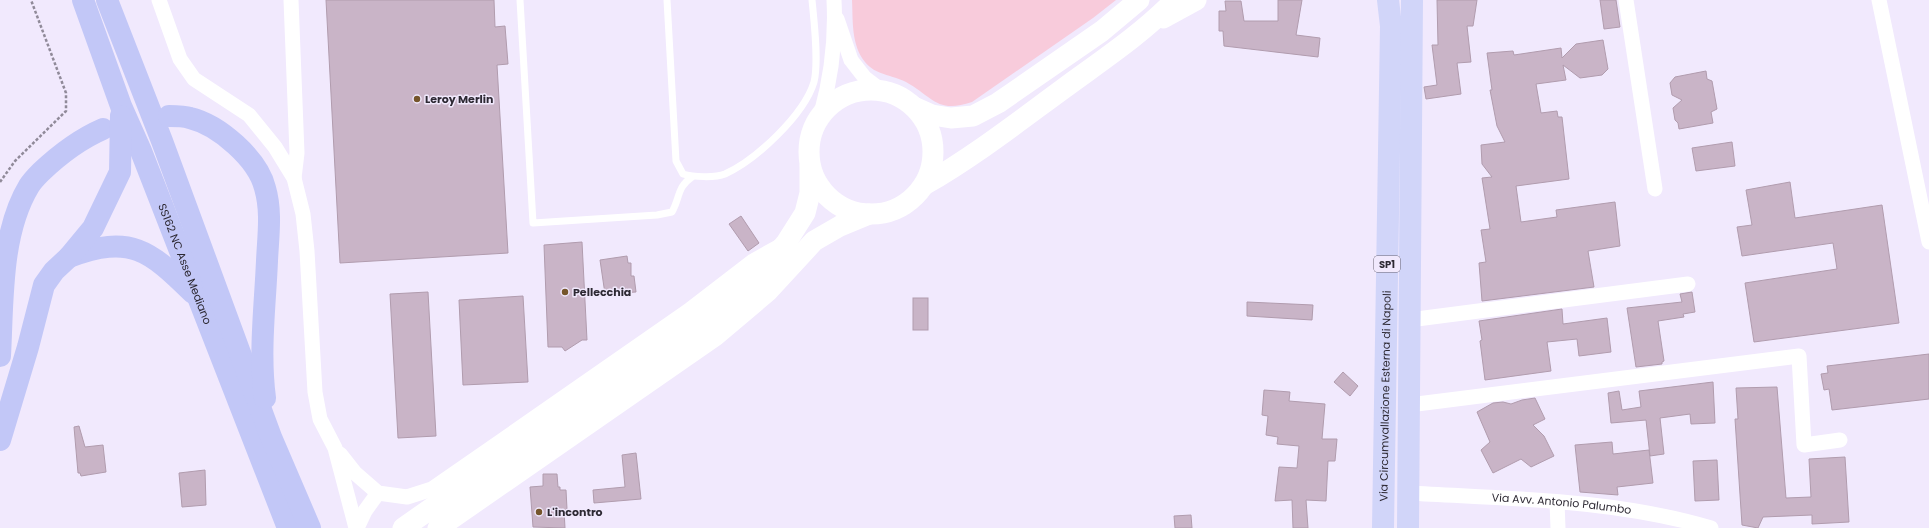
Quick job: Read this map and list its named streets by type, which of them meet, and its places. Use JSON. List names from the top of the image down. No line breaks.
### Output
{"streets":{"highway":["SS162 NC Asse Mediano"],"main road":["SP1","Via Circumvallazione Esterna di Napoli"],"street":["Via Avv. Antonio Palumbo"]},"crossings":[["Via Circumvallazione Esterna di Napoli","Via Avv. Antonio Palumbo"]],"places":["Leroy Merlin","Pellecchia","L'incontro"]}
